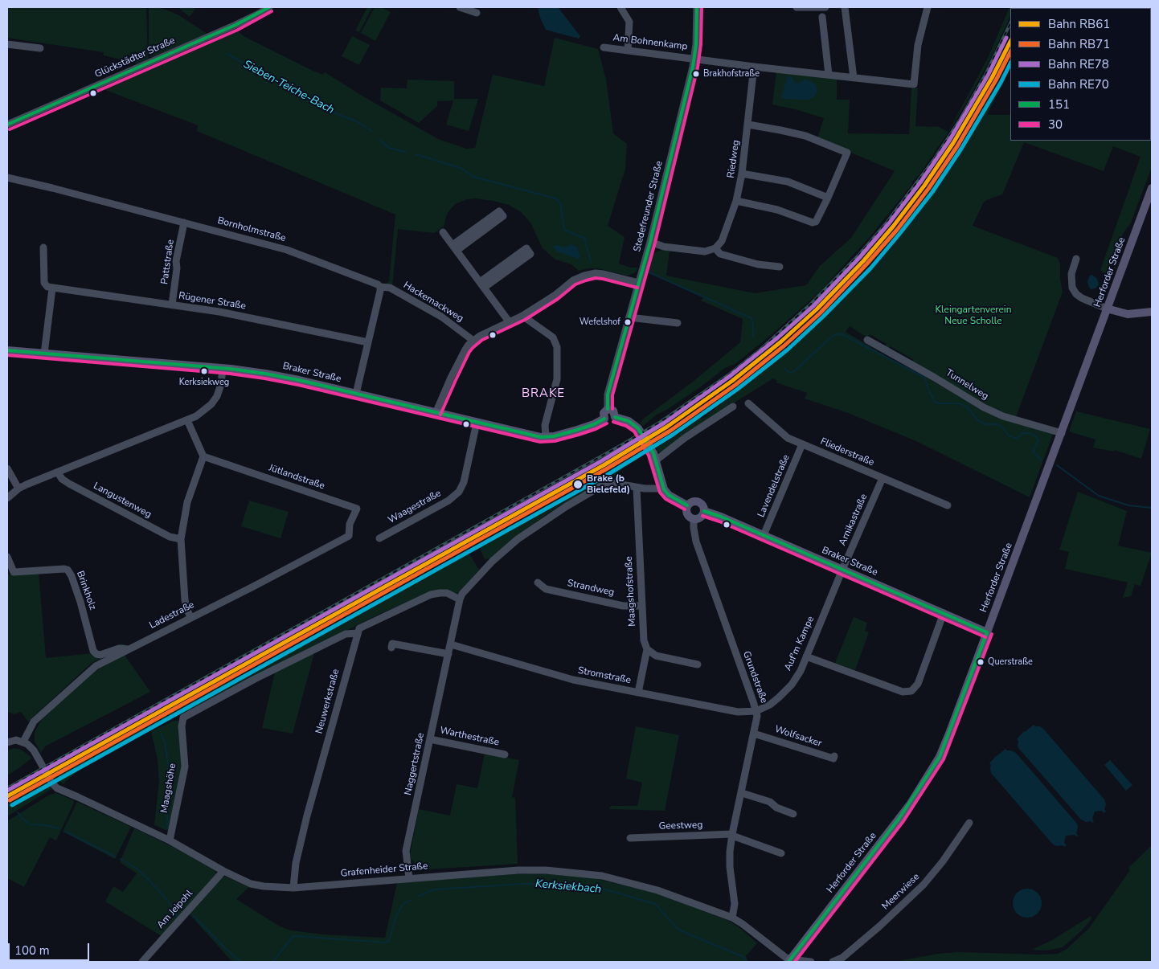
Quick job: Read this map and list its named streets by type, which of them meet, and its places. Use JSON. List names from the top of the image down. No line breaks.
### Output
{"streets":{"main road":["Herforder Straße","Braker Straße"],"street":["Am Bohnenkamp","Glückstädter Straße","Riedweg","Stedefreunder Straße","Bornholmstraße","Pattstraße","Rügener Straße","Hackemackweg","Tunnelweg","Fliederstraße","Jütlandstraße","Lavendelstraße","Langustenweg","Waagestraße","Arnikastraße","Strandweg","Brinkholz","Maagshofstraße","Ladestraße","Auf'm Kampe","Stromstraße","Grundstraße","Neuwerkstraße","Warthestraße","Wolfsacker","Naggertstraße","Maagshöhe","Geestweg","Grafenheider Straße","Meerwiese","Am Jeipohl"]},"crossings":[["Am Bohnenkamp","Stedefreunder Straße"],["Stedefreunder Straße","Braker Straße"],["Bornholmstraße","Pattstraße"],["Bornholmstraße","Hackemackweg"],["Pattstraße","Rügener Straße"],["Herforder Straße","Braker Straße"],["Herforder Straße","Tunnelweg"],["Herforder Straße","Grafenheider Straße"],["Braker Straße","Lavendelstraße"],["Braker Straße","Waagestraße"],["Braker Straße","Arnikastraße"],["Braker Straße","Auf'm Kampe"],["Braker Straße","Grundstraße"],["Fliederstraße","Lavendelstraße"],["Fliederstraße","Arnikastraße"],["Jütlandstraße","Ladestraße"],["Arnikastraße","Auf'm Kampe"],["Strandweg","Maagshofstraße"],["Brinkholz","Ladestraße"],["Maagshofstraße","Stromstraße"],["Maagshofstraße","Naggertstraße"],["Ladestraße","Grafenheider Straße"],["Auf'm Kampe","Stromstraße"],["Auf'm Kampe","Grundstraße"],["Stromstraße","Grundstraße"],["Stromstraße","Naggertstraße"],["Grundstraße","Wolfsacker"],["Grundstraße","Geestweg"],["Grundstraße","Grafenheider Straße"],["Neuwerkstraße","Maagshöhe"],["Neuwerkstraße","Grafenheider Straße"],["Warthestraße","Naggertstraße"],["Naggertstraße","Grafenheider Straße"],["Maagshöhe","Grafenheider Straße"],["Grafenheider Straße","Am Jeipohl"]],"districts":["BRAKE"],"water":["Sieben-Teiche-Bach","Kerksiekbach"],"parks":["Kleingartenverein Neue Scholle"],"places":["Brakhofstraße","Wefelshof","Kerksiekweg","Brake (b Bielefeld)","Querstraße"],"lines":["transit line 151","transit line 30","rail line RE78","rail line RB61","rail line RB71","rail line RE70"],"legend":["Bahn RB61","Bahn RB71","Bahn RE78","Bahn RE70","151","30"],"scale_bar":"100 m"}
